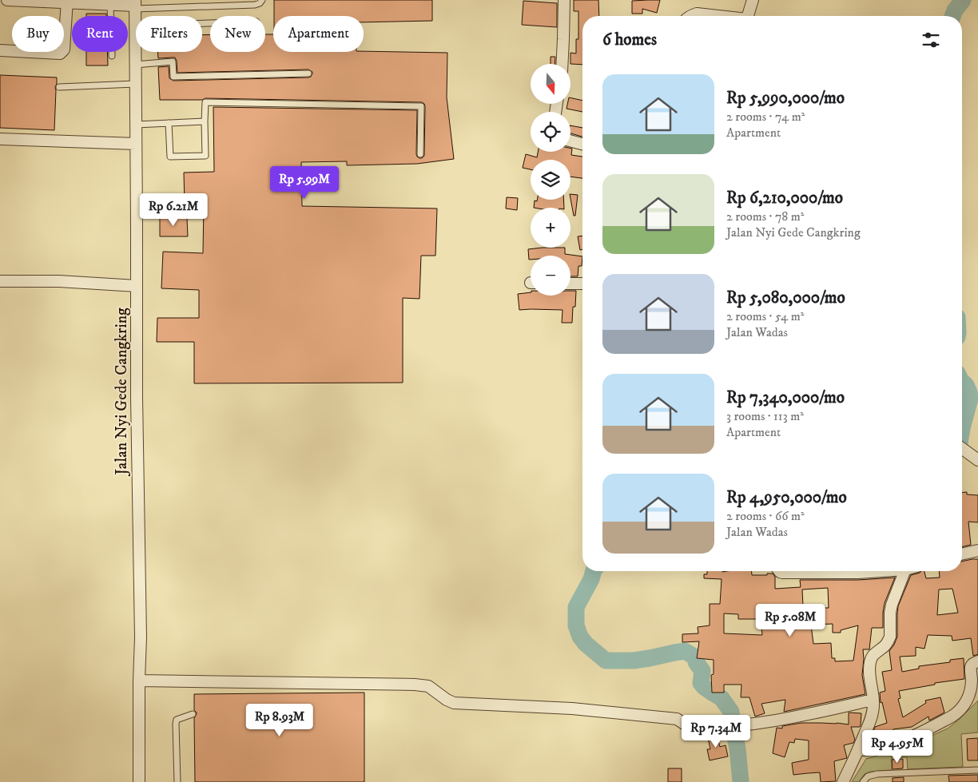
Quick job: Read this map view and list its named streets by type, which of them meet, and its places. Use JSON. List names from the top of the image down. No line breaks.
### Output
{"streets":{"street":["Jalan Nyi Gede Cangkring"]},"north":"bottom","page":{"chip":["Buy","Rent","Filters","New","Apartment"],"heading":"6 homes","map_buttons":["+","−"],"list":[{"name":"Rp 5,990,000/mo","note":"2 rooms · 74 m² · Apartment"},{"name":"Rp 6,210,000/mo","note":"2 rooms · 78 m² · Jalan Nyi Gede Cangkring"},{"name":"Rp 5,080,000/mo","note":"2 rooms · 54 m² · Jalan Wadas"},{"name":"Rp 7,340,000/mo","note":"3 rooms · 113 m² · Apartment"},{"name":"Rp 4,950,000/mo","note":"2 rooms · 66 m² · Jalan Wadas"}],"price":["Rp 5.99M","Rp 6.21M","Rp 5.08M","Rp 8.93M","Rp 7.34M","Rp 4.95M"]}}
